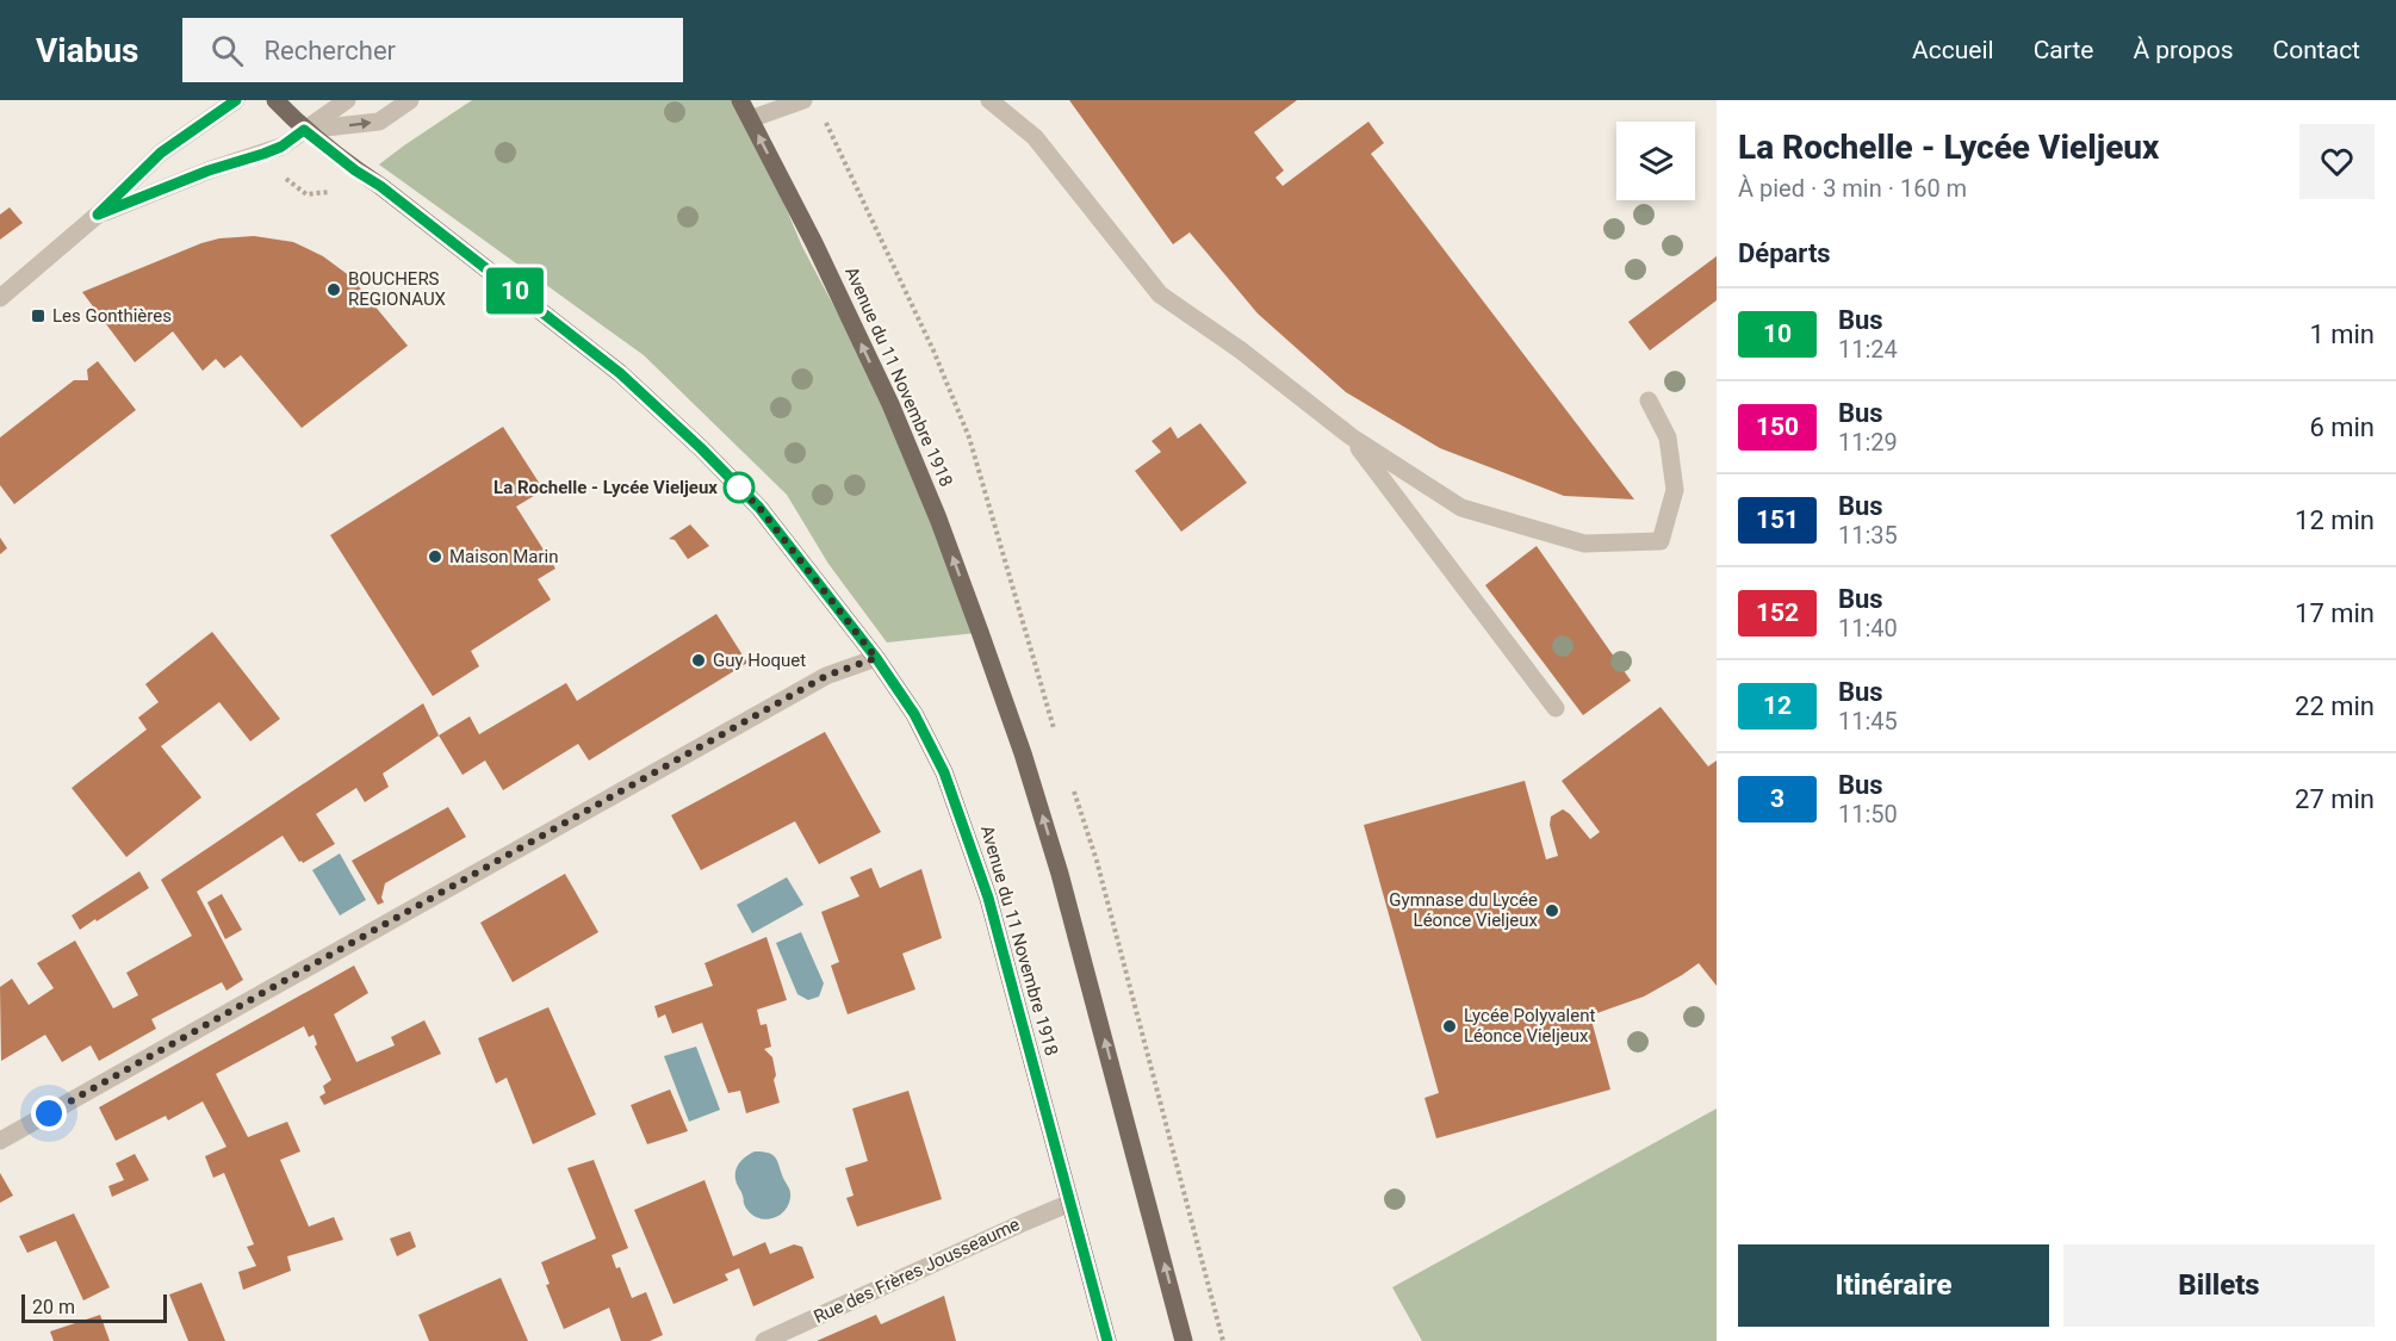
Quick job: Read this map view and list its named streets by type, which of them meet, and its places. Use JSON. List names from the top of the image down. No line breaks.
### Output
{"streets":{"main road":["Avenue du 11 Novembre 1918"],"street":["Rue des Frères Jousseaume"]},"crossings":[["Avenue du 11 Novembre 1918","Rue des Frères Jousseaume"]],"places":{"other":["BOUCHERS REGIONAUX","La Rochelle - Lycée Vieljeux","Maison Marin","Guy Hoquet","Gymnase du Lycée Léonce Vieljeux","Lycée Polyvalent Léonce Vieljeux"],"transit":["Les Gonthières"]},"lines":["bus line 10"],"scale_bar":"20 m","page":{"header":"Viabus","search":"Rechercher","nav":["Accueil","Carte","À propos","Contact"],"on_map":"10","heading":[["La Rochelle - Lycée Vieljeux","À pied · 3 min · 160 m"],"Départs"],"list":[{"mark":"10","name":"Bus","note":"11:24","value":"1 min"},{"mark":"150","name":"Bus","note":"11:29","value":"6 min"},{"mark":"151","name":"Bus","note":"11:35","value":"12 min"},{"mark":"152","name":"Bus","note":"11:40","value":"17 min"},{"mark":"12","name":"Bus","note":"11:45","value":"22 min"},{"mark":"3","name":"Bus","note":"11:50","value":"27 min"}],"buttons":["Itinéraire","Billets"],"scale":"20 m"}}
